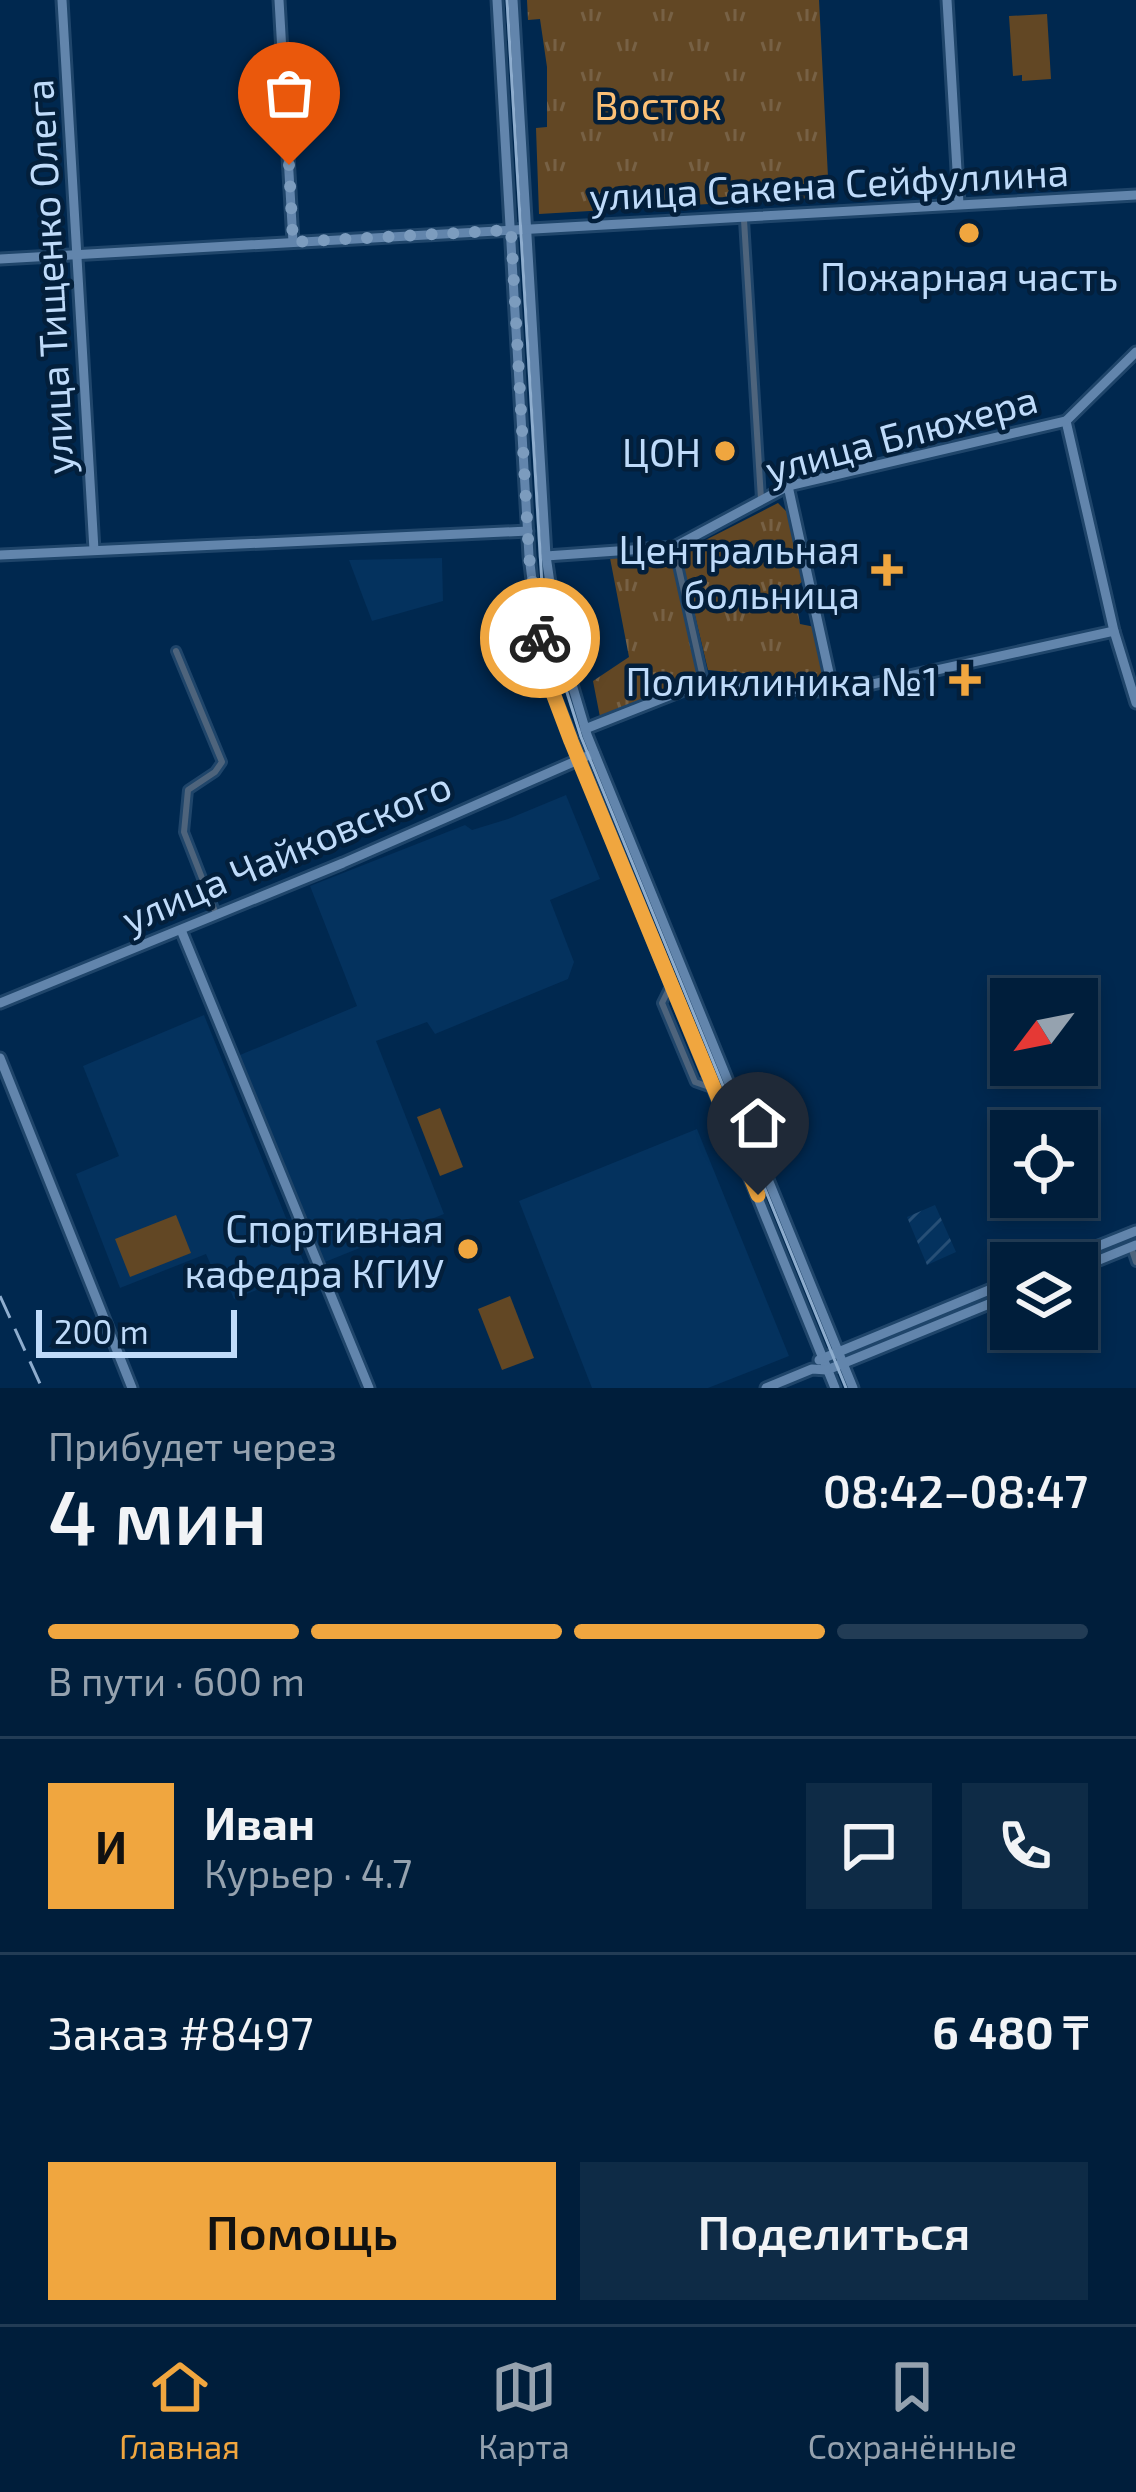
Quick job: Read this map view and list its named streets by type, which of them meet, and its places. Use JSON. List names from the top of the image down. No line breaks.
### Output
{"streets":{"street":["улица Сакена Сейфуллина","улица Тищенко Олега","улица Блюхера","улица Чайковского"]},"parks":["Восток"],"places":{"other":["Пожарная часть","ЦОН","Спортивная кафедра КГИУ"],"health":["Центральная больница","Поликлиника №1"]},"scale_bar":"200 m","north":"bottom left","page":{"scale":"200 m","heading":["4 мин","Прибудет через","08:42–08:47"],"panel":["Иван","Курьер · 4.7","Заказ #8497","6 480 ₸"],"bar":"В пути · 600 m","round":"И","buttons":["Помощь","Поделиться"],"tabs":["Главная","Карта","Сохранённые"]}}
